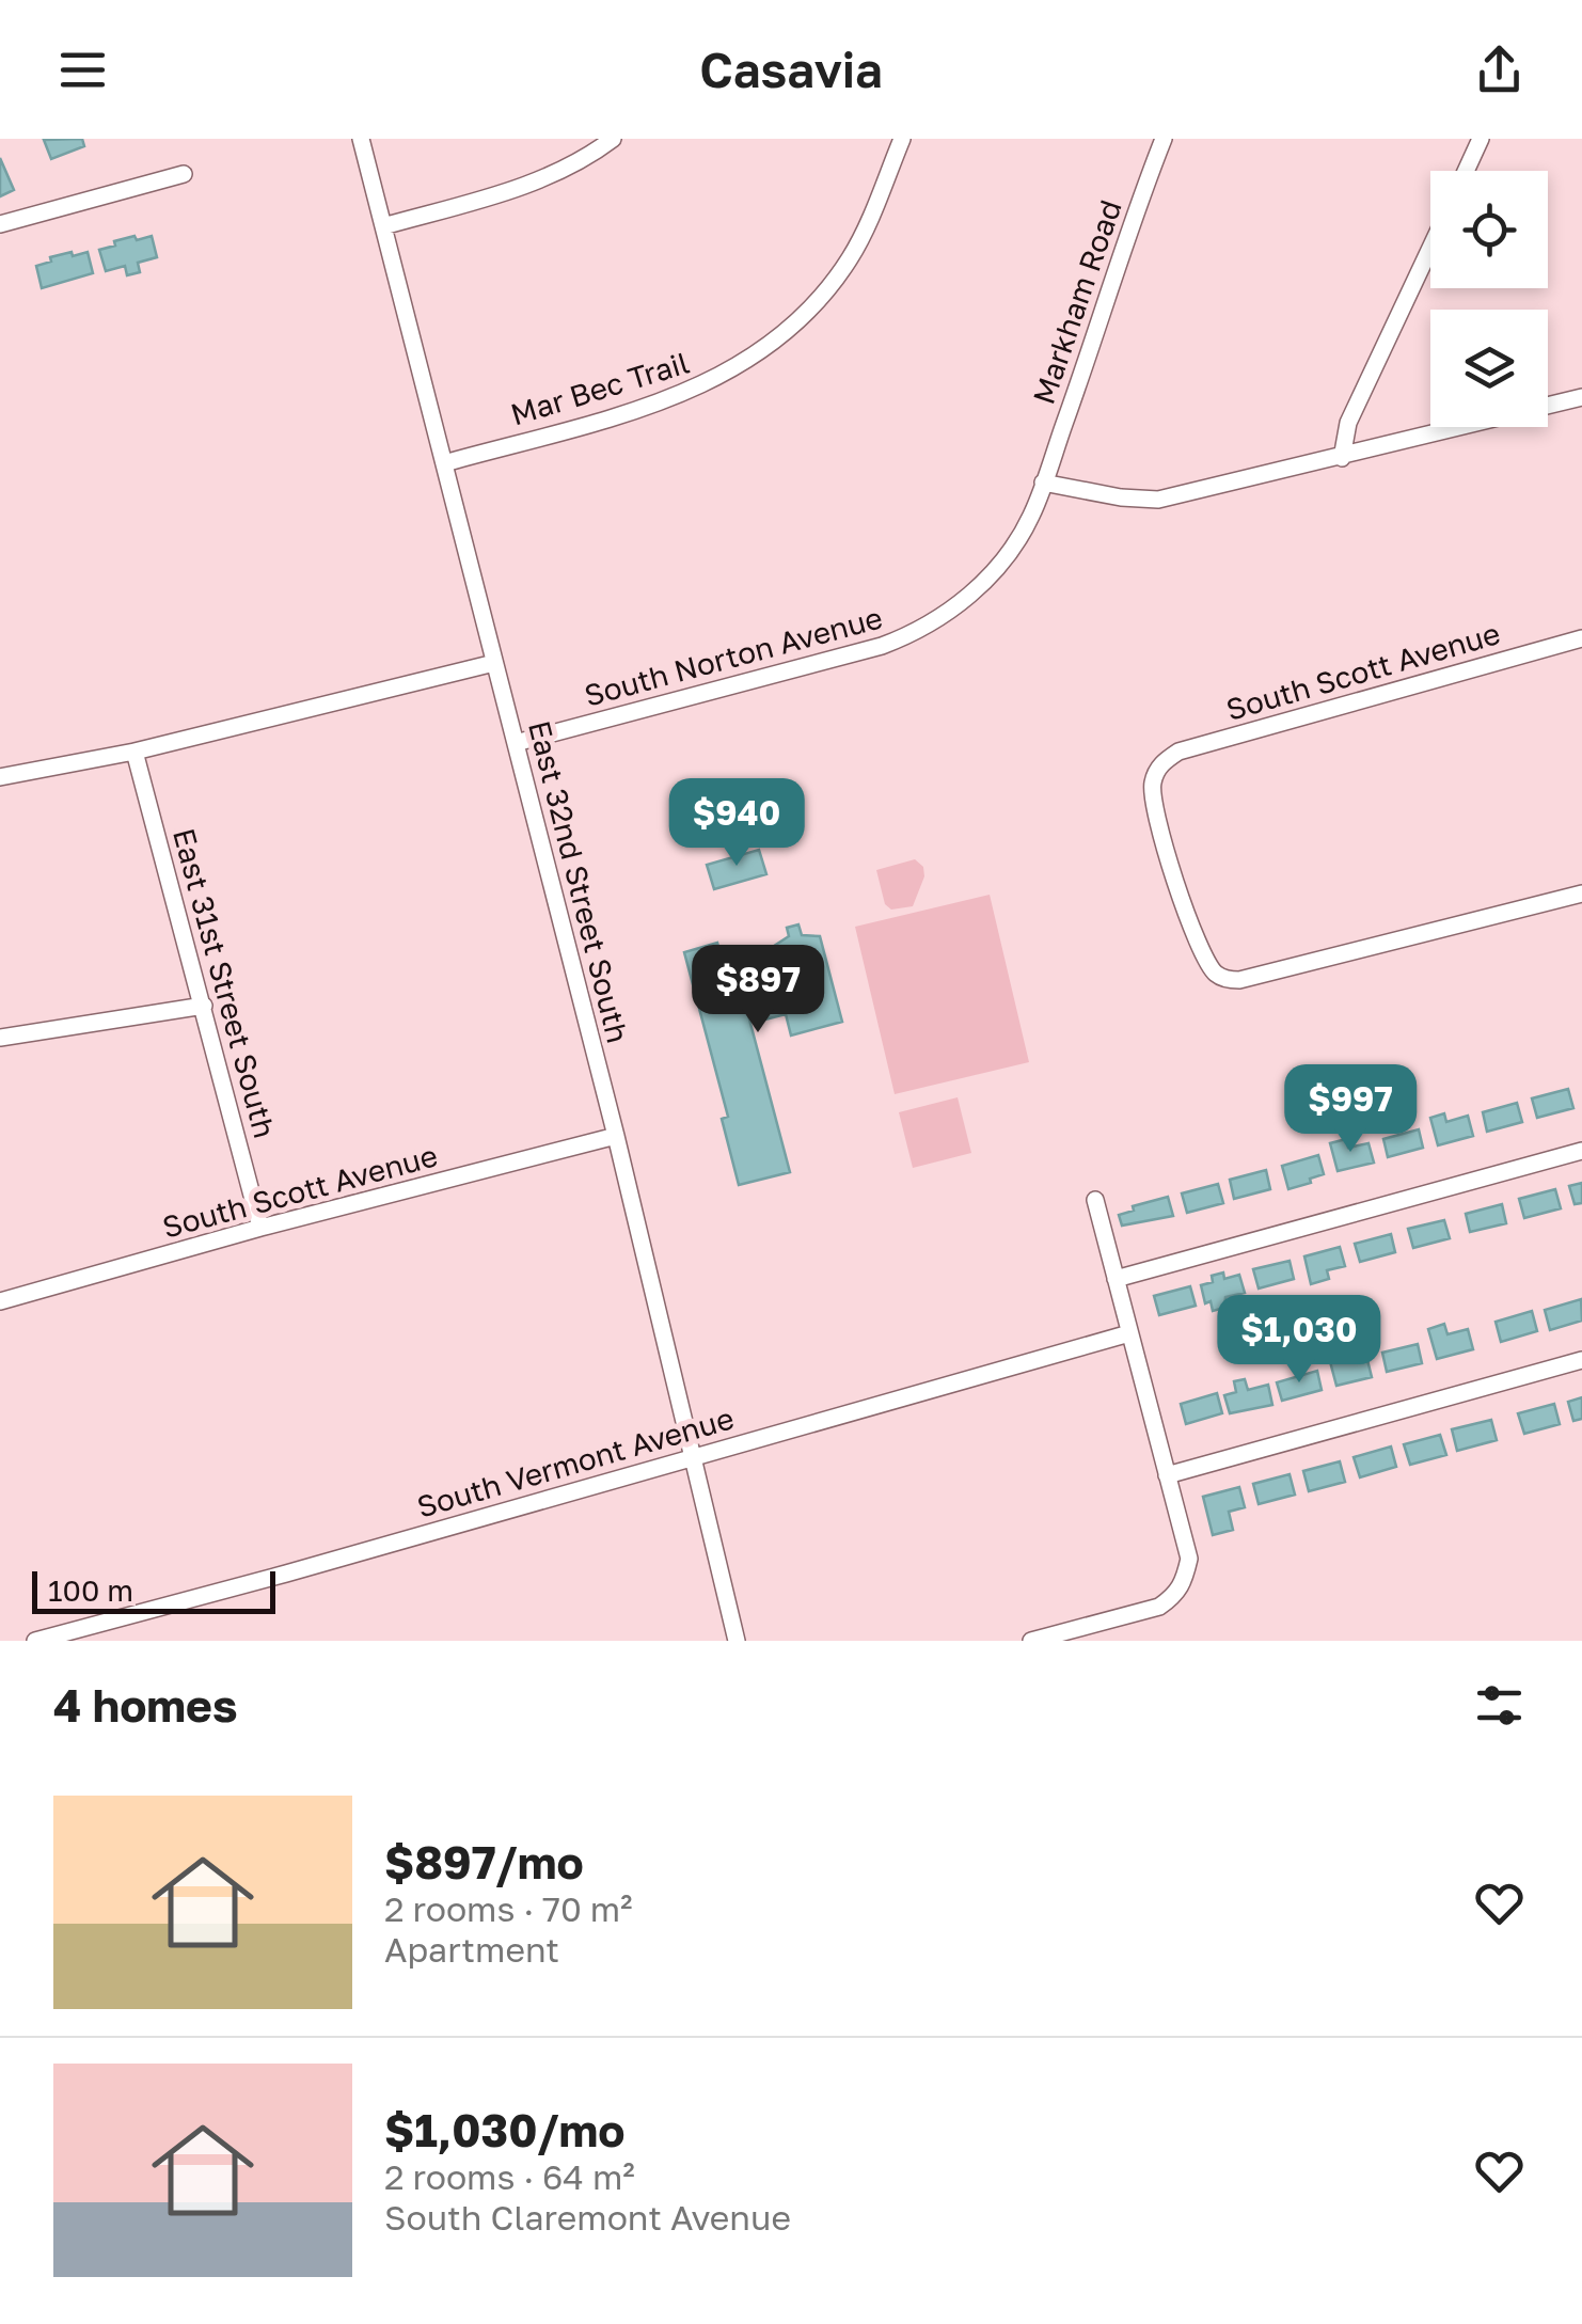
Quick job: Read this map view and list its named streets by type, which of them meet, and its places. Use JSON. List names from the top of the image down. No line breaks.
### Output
{"streets":{"street":["Markham Road","Mar Bec Trail","South Norton Avenue","South Scott Avenue","East 32nd Street South","East 31st Street South","South Vermont Avenue"]},"crossings":[["Markham Road","South Norton Avenue"],["Mar Bec Trail","East 32nd Street South"],["South Norton Avenue","East 32nd Street South"],["South Scott Avenue","East 32nd Street South"],["South Scott Avenue","East 31st Street South"],["East 32nd Street South","South Vermont Avenue"]],"scale_bar":"100 m","page":{"header":"Casavia","price":["$940","$897","$997","$1,030"],"scale":"100 m","heading":"4 homes","list":[{"name":"$897/mo","note":"2 rooms · 70 m² · Apartment"},{"name":"$1,030/mo","note":"2 rooms · 64 m² · South Claremont Avenue"}]}}
